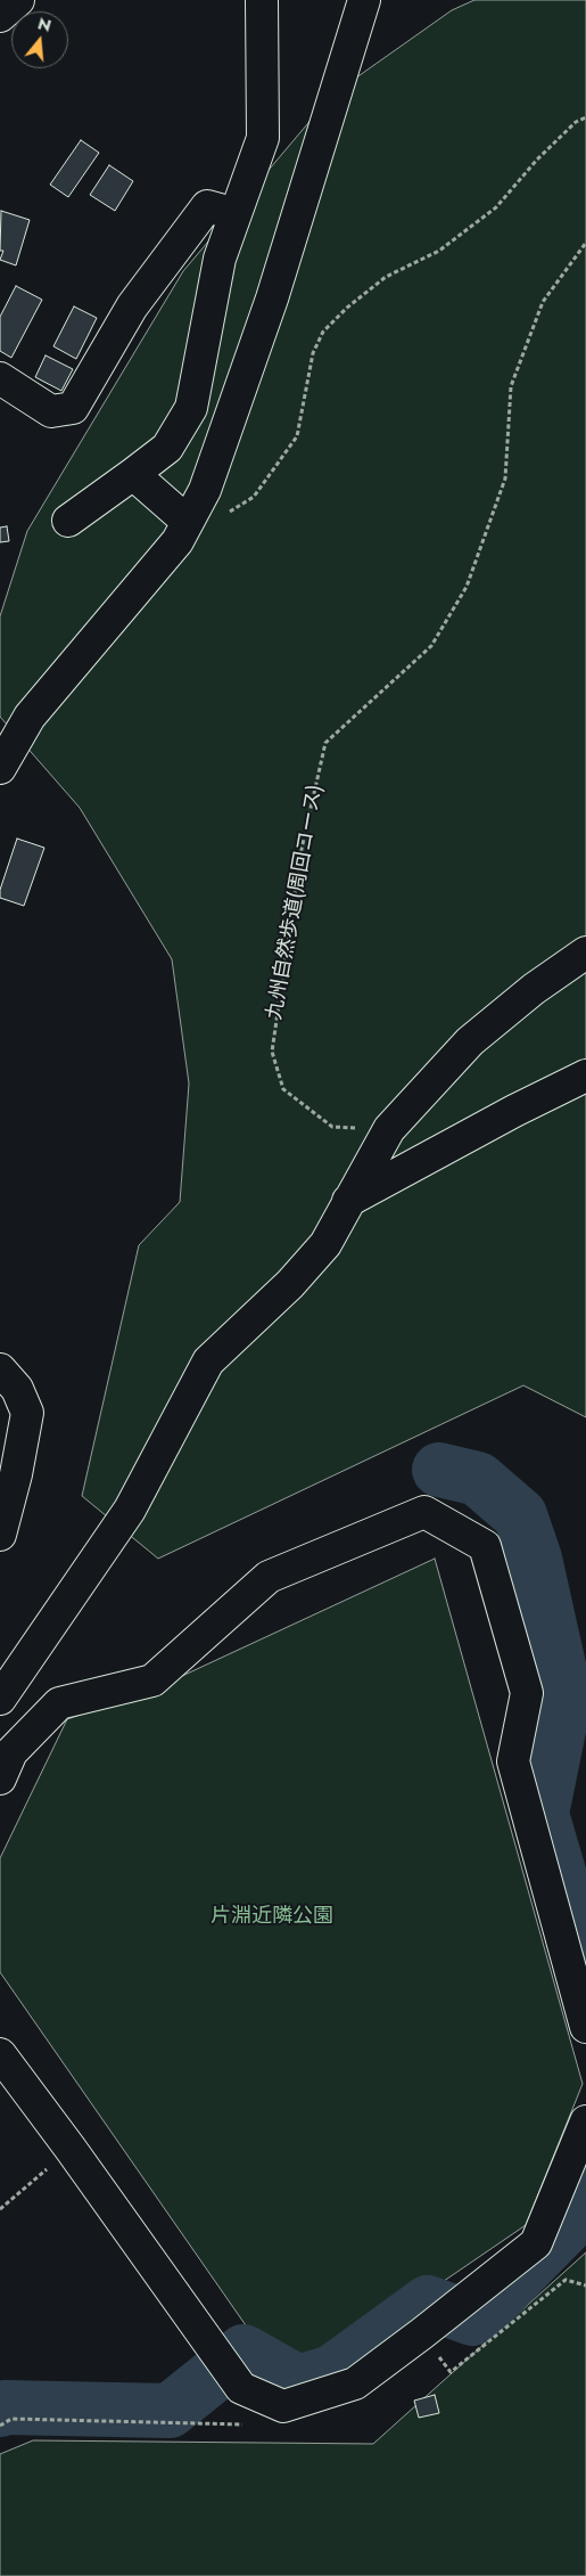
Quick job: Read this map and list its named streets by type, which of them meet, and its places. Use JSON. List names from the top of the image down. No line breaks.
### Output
{"streets":{"path":["九州自然歩道(周回コース)"]},"parks":["片淵近隣公園"],"north":"top"}
